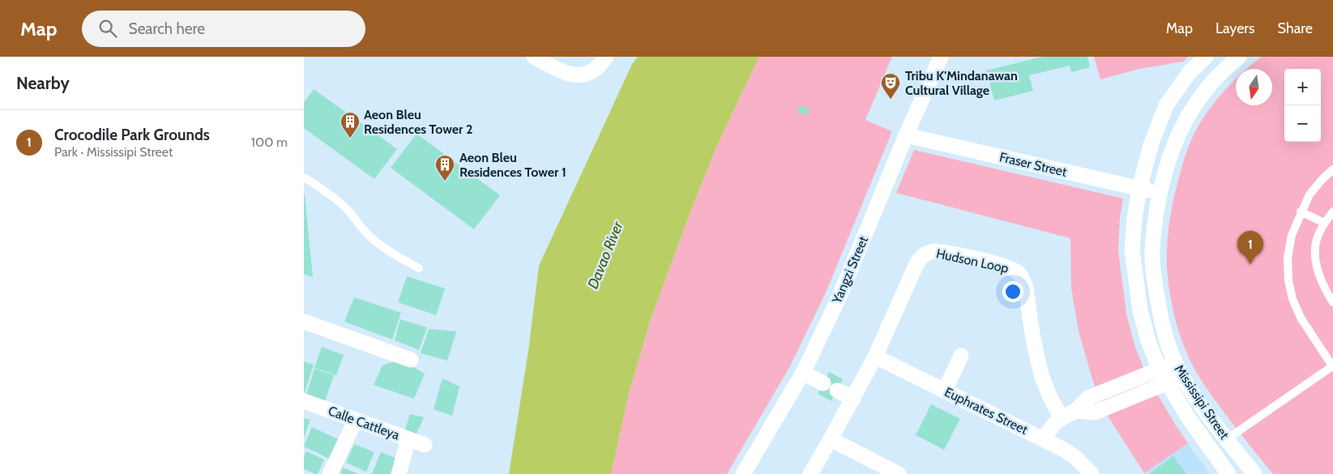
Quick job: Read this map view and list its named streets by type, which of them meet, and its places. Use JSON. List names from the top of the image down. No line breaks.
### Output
{"streets":{"street":["Fraser Street","Hudson Loop","Yangzi Street","Mississipi Street","Euphrates Street","Calle Cattleya"]},"crossings":[["Fraser Street","Yangzi Street"],["Fraser Street","Mississipi Street"],["Hudson Loop","Euphrates Street"]],"water":["Davao River"],"places":{"theatre":["Tribu K'Mindanawan Cultural Village"],"building":["Aeon Bleu Residences Tower 2","Aeon Bleu Residences Tower 1"]},"north":"bottom","page":{"header":"Map","search":"Search here","nav":["Map","Layers","Share"],"heading":"Nearby","map_buttons":["+","−"],"list":[{"mark":"1","name":"Crocodile Park Grounds","note":"Park · Mississipi Street","value":"100 m"}],"pins":"1"}}
